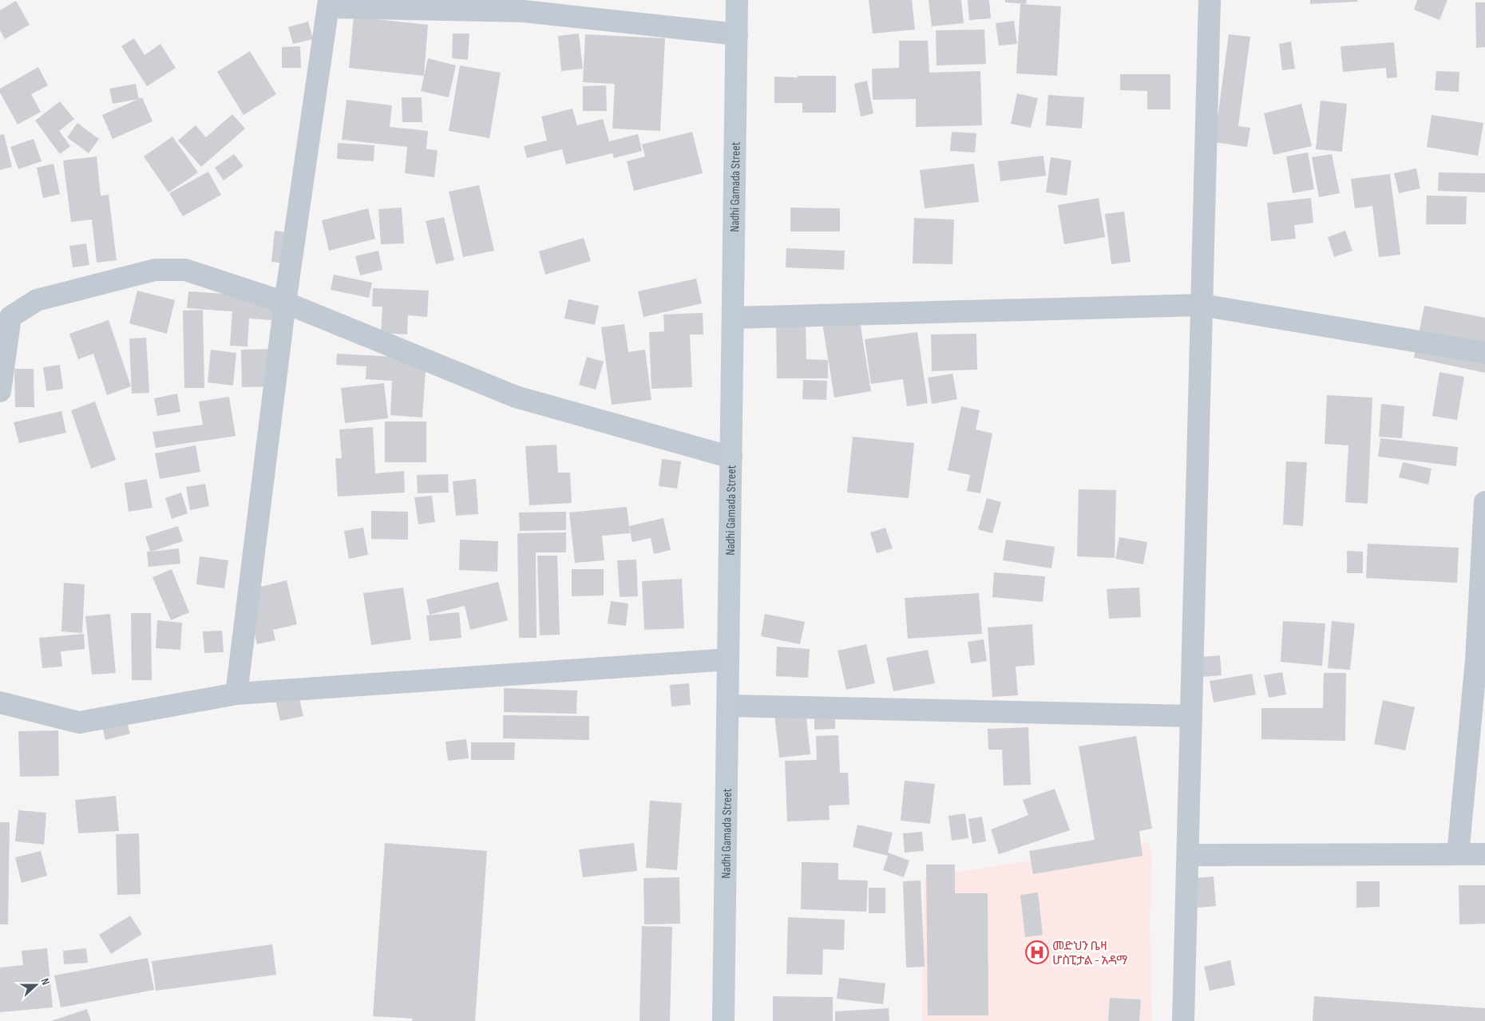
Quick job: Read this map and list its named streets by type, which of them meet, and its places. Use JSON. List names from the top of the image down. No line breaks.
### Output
{"streets":{"street":["Nadhi Gamada Street"]},"places":{"hospital":["መድህን ቤዛ ሆስፒታል - አዳማ"]},"north":"right"}
